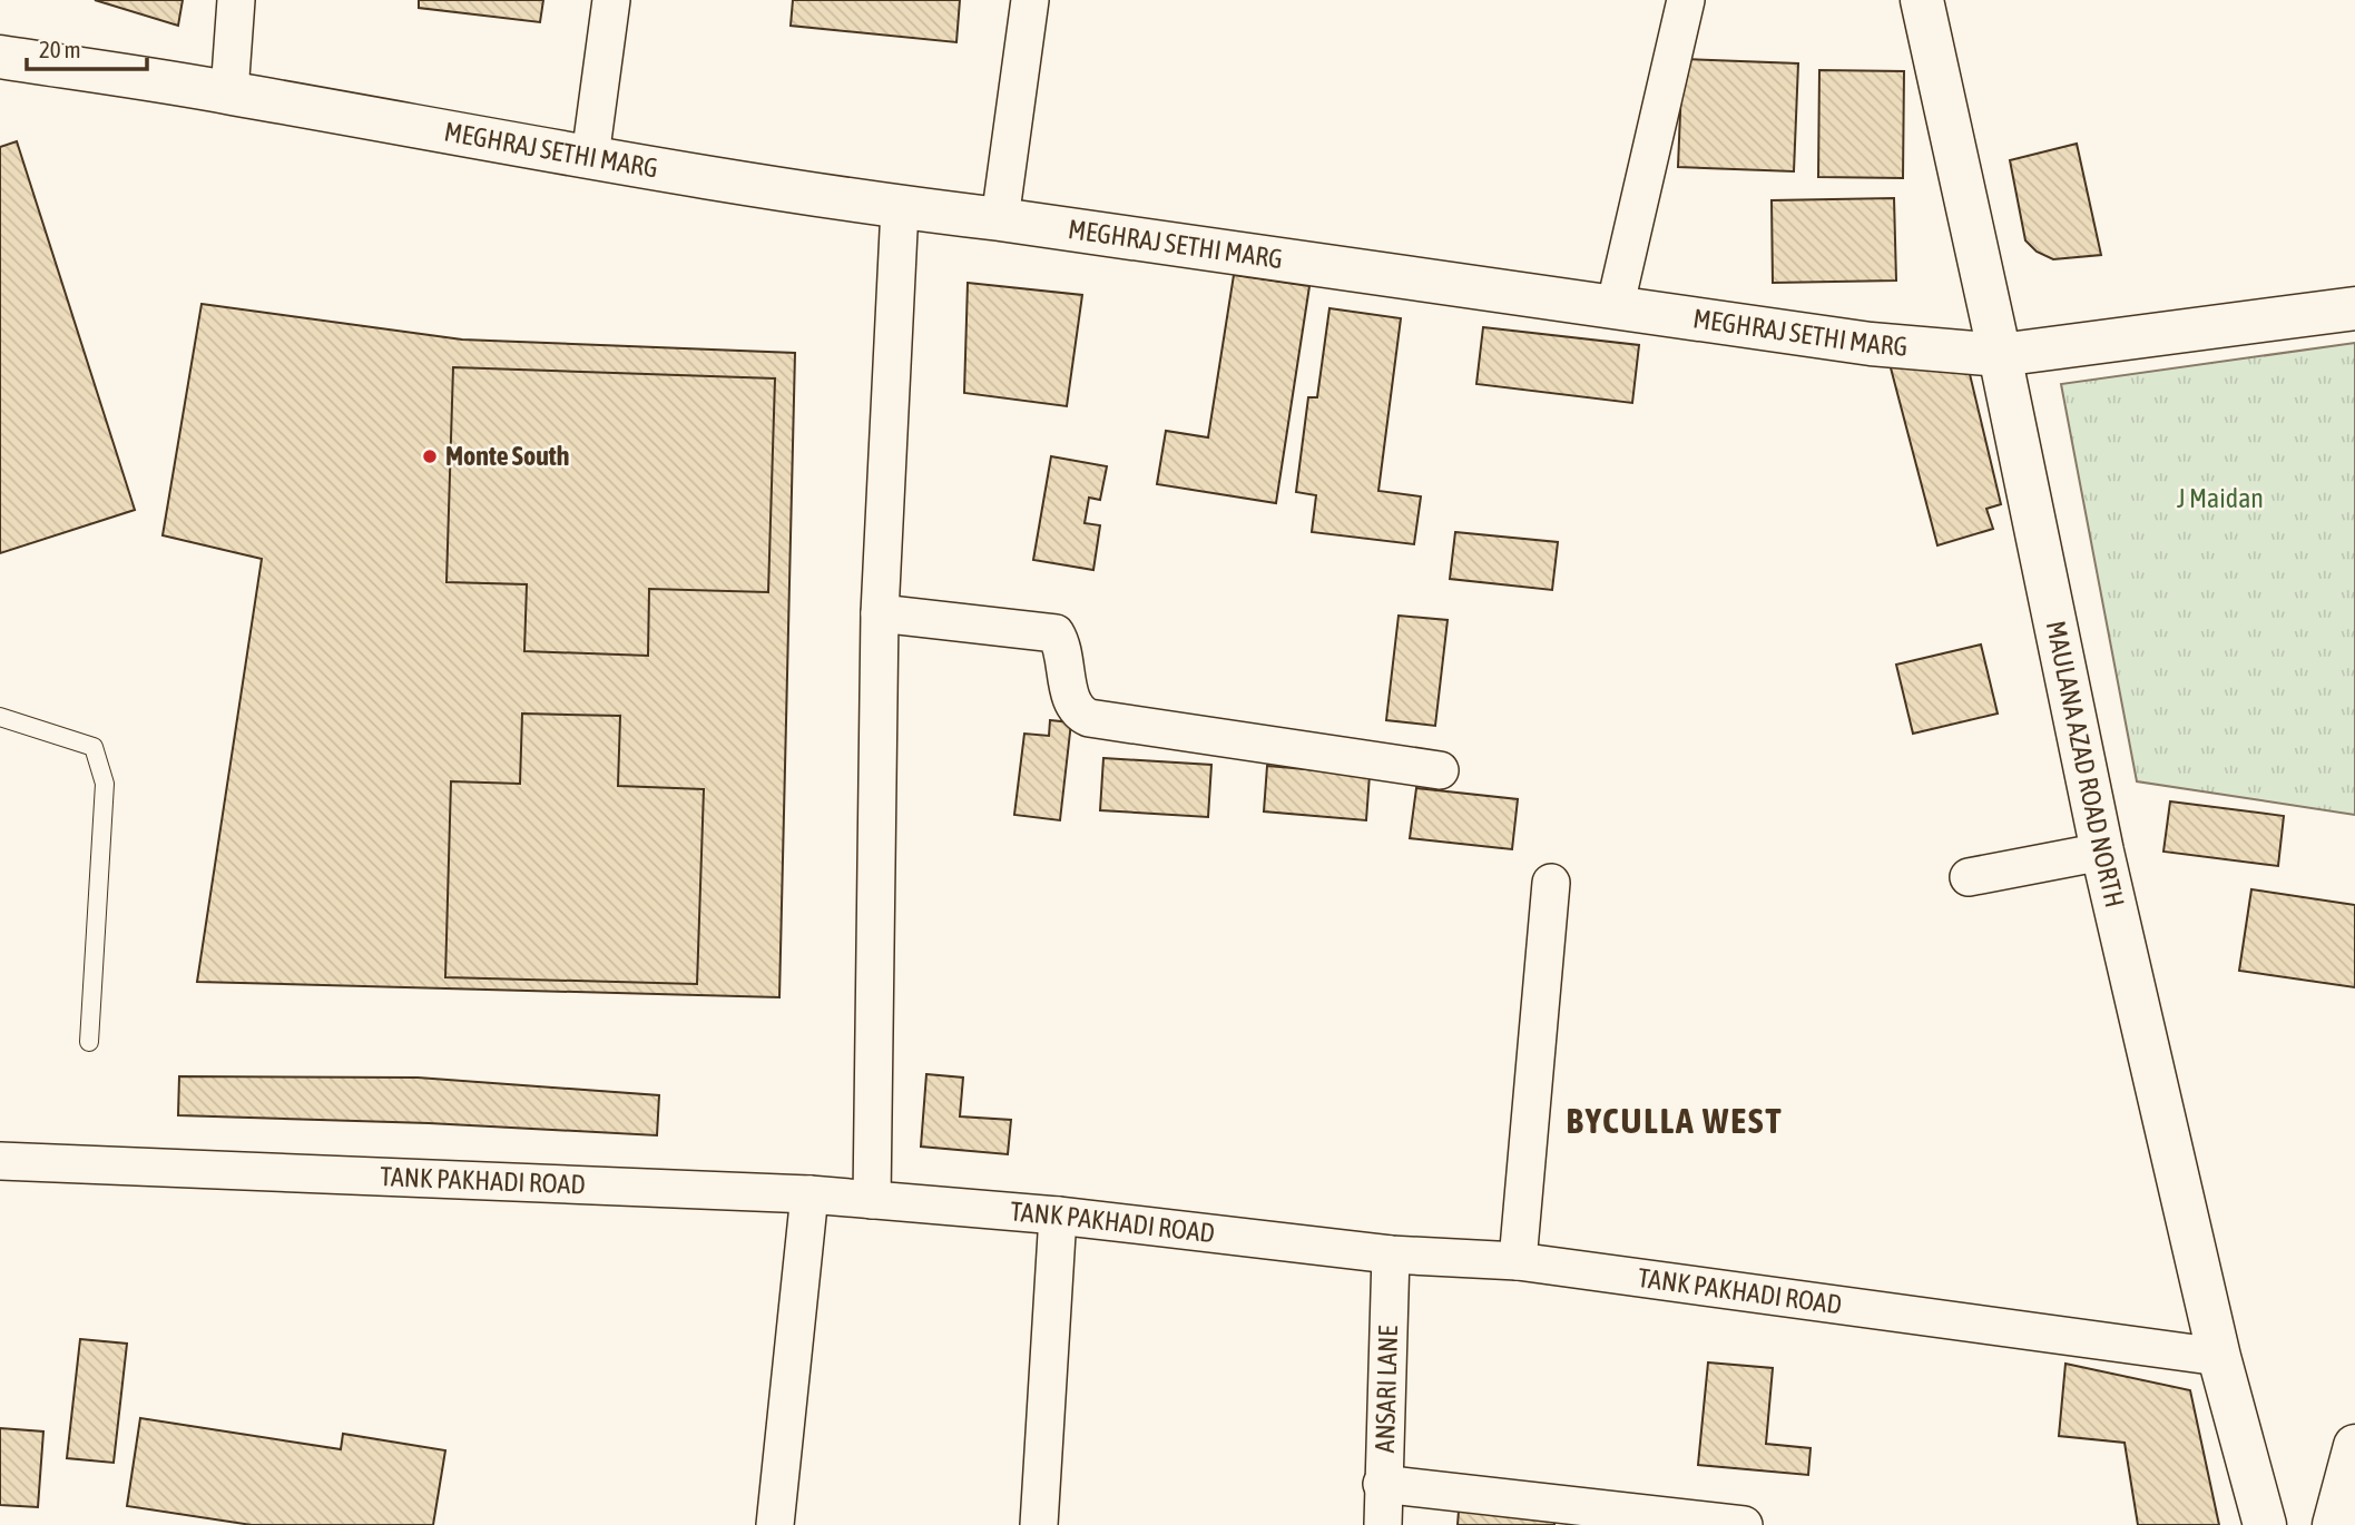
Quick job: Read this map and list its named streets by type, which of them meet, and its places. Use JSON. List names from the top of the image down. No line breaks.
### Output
{"streets":{"street":["MEGHRAJ SETHI MARG","MAULANA AZAD ROAD NORTH","TANK PAKHADI ROAD","ANSARI LANE"]},"crossings":[["MEGHRAJ SETHI MARG","MAULANA AZAD ROAD NORTH"],["MAULANA AZAD ROAD NORTH","TANK PAKHADI ROAD"],["TANK PAKHADI ROAD","ANSARI LANE"]],"districts":["BYCULLA WEST"],"parks":["J Maidan"],"places":["Monte South"],"scale_bar":"20 m"}
